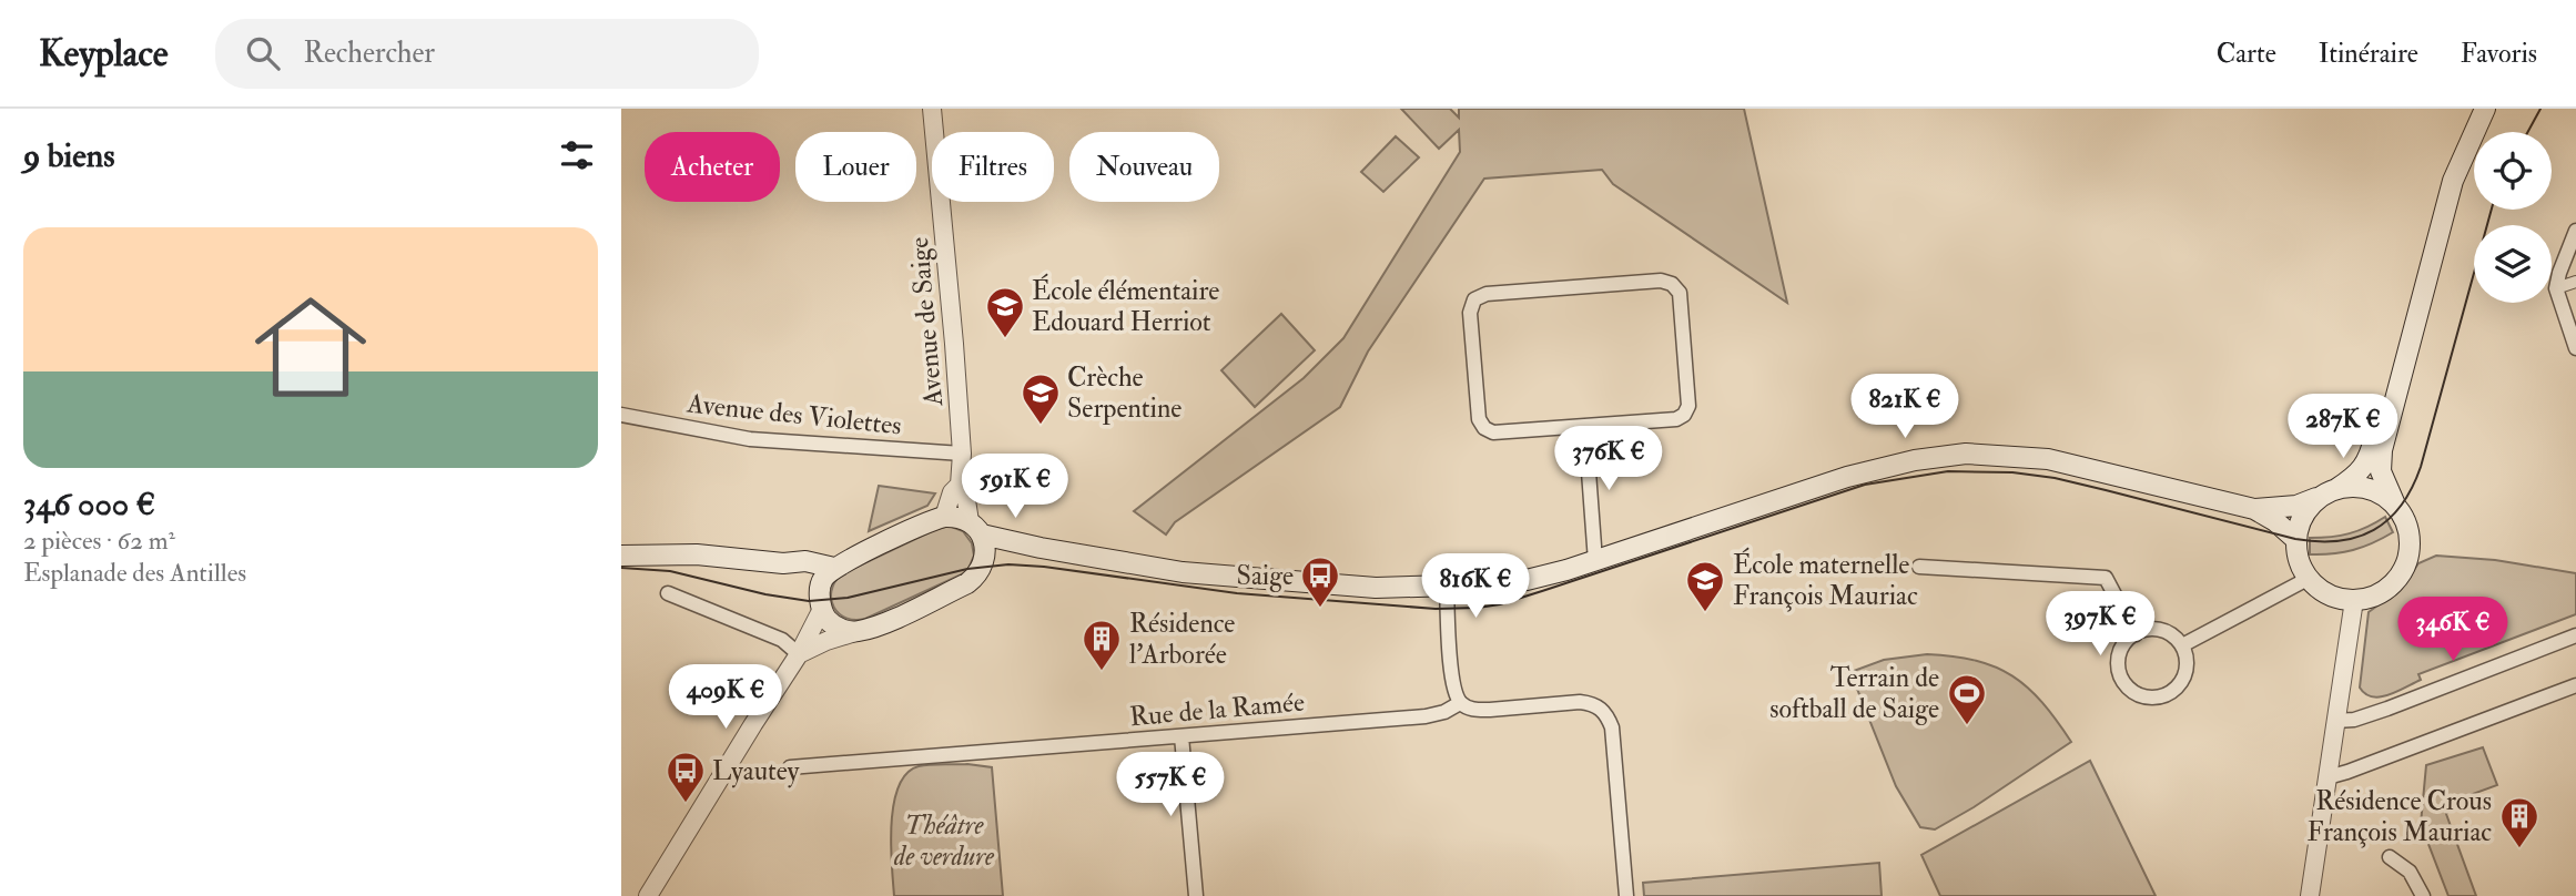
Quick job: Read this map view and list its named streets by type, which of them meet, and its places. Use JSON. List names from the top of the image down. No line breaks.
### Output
{"streets":{"street":["Avenue de Saige","Avenue des Violettes","Rue de la Ramée"]},"crossings":[["Avenue de Saige","Avenue des Violettes"]],"parks":["Théâtre de verdure"],"places":{"school or university":["École élémentaire Edouard Herriot","Crèche Serpentine","École maternelle François Mauriac"],"bus stop":["Saige","Lyautey"],"building":["Résidence l'Arborée","Résidence Crous François Mauriac"],"sports":["Terrain de softball de Saige"]},"page":{"header":"Keyplace","search":"Rechercher","nav":["Carte","Itinéraire","Favoris"],"heading":"9 biens","chip":["Acheter","Louer","Filtres","Nouveau"],"list":[{"name":"346 000 €","note":"2 pièces · 62 m² · Esplanade des Antilles"}],"price":["821K €","287K €","376K €","591K €","816K €","397K €","346K €","409K €","557K €"]}}
